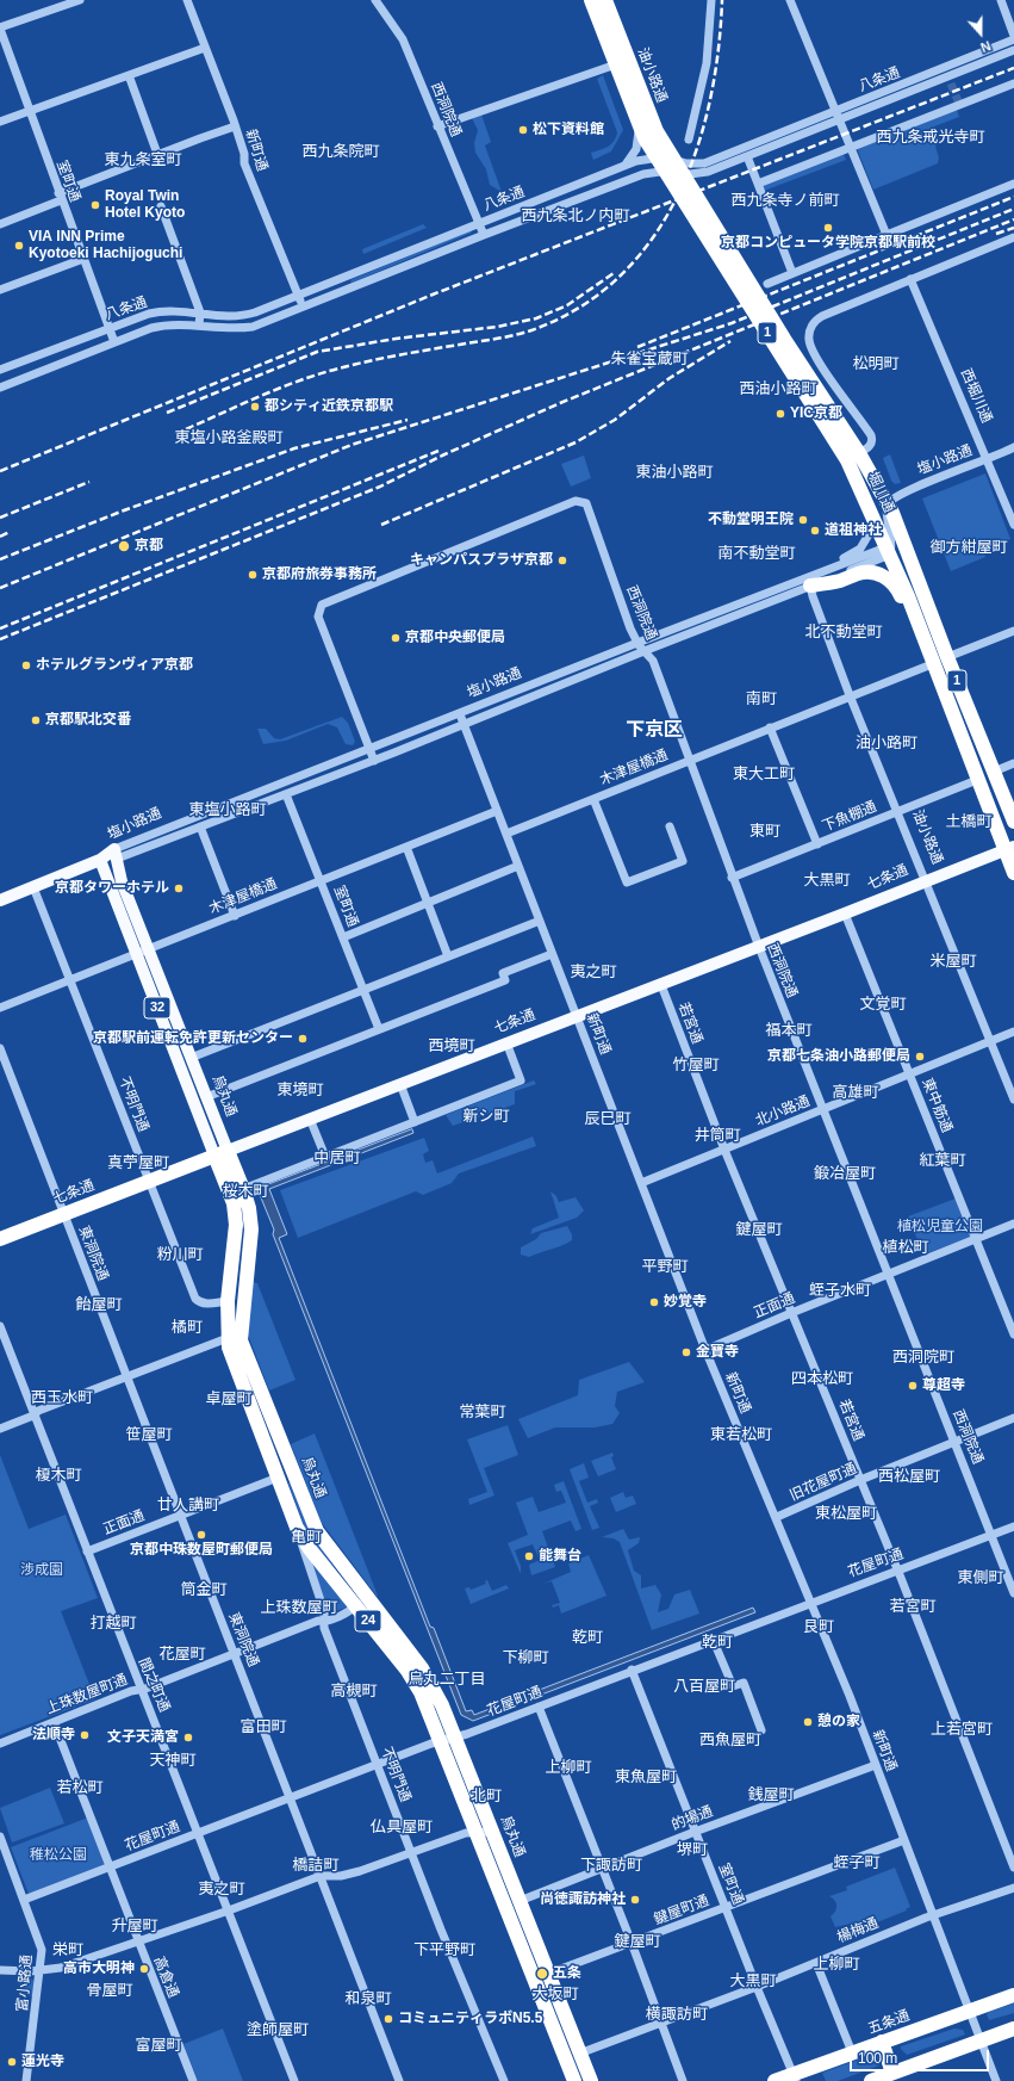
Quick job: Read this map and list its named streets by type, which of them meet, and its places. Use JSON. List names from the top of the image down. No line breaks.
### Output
{"streets":{"highway":["油小路通","1","堀川通","七条通","烏丸通","24","五条通"],"main road":["塩小路通","32"],"street":["八条通","西洞院通","新町通","室町通","西堀川通","木津屋橋通","下魚棚通","若宮通","不明門通","東中筋通","北小路通","東洞院通","正面通","旧花屋町通","花屋町通","間之町通","上珠数屋町通","的場通","鍵屋町通","楊梅通","高倉通","富小路通"]},"crossings":[["油小路通","八条通"],["油小路通","1"],["油小路通","塩小路通"],["油小路通","堀川通"],["油小路通","木津屋橋通"],["油小路通","下魚棚通"],["油小路通","七条通"],["油小路通","北小路通"],["八条通","西洞院通"],["八条通","新町通"],["八条通","室町通"],["八条通","堀川通"],["西洞院通","塩小路通"],["西洞院通","木津屋橋通"],["西洞院通","下魚棚通"],["西洞院通","七条通"],["西洞院通","北小路通"],["西洞院通","正面通"],["西洞院通","旧花屋町通"],["西洞院通","花屋町通"],["新町通","塩小路通"],["新町通","木津屋橋通"],["新町通","七条通"],["新町通","北小路通"],["新町通","正面通"],["新町通","旧花屋町通"],["新町通","花屋町通"],["新町通","的場通"],["新町通","鍵屋町通"],["新町通","楊梅通"],["新町通","五条通"],["室町通","塩小路通"],["室町通","木津屋橋通"],["室町通","花屋町通"],["室町通","的場通"],["室町通","鍵屋町通"],["室町通","楊梅通"],["室町通","五条通"],["1","塩小路通"],["1","堀川通"],["1","木津屋橋通"],["西堀川通","塩小路通"],["塩小路通","堀川通"],["塩小路通","烏丸通"],["塩小路通","不明門通"],["堀川通","木津屋橋通"],["堀川通","下魚棚通"],["堀川通","七条通"],["木津屋橋通","烏丸通"],["木津屋橋通","不明門通"],["七条通","若宮通"],["七条通","烏丸通"],["七条通","不明門通"],["七条通","東中筋通"],["七条通","東洞院通"],["若宮通","北小路通"],["若宮通","正面通"],["若宮通","旧花屋町通"],["若宮通","花屋町通"],["烏丸通","不明門通"],["烏丸通","正面通"],["烏丸通","花屋町通"],["烏丸通","上珠数屋町通"],["烏丸通","的場通"],["烏丸通","鍵屋町通"],["烏丸通","楊梅通"],["不明門通","花屋町通"],["不明門通","上珠数屋町通"],["東中筋通","北小路通"],["東中筋通","正面通"],["東洞院通","正面通"],["東洞院通","花屋町通"],["東洞院通","上珠数屋町通"],["正面通","間之町通"],["花屋町通","間之町通"],["花屋町通","高倉通"],["花屋町通","富小路通"],["間之町通","上珠数屋町通"],["上珠数屋町通","高倉通"]],"districts":["西九条戒光寺町","西九条院町","東九条室町","西九条寺ノ前町","西九条北ノ内町","朱雀宝蔵町","松明町","西油小路町","東塩小路釜殿町","東油小路町","御方紺屋町","南不動堂町","北不動堂町","南町","下京区","油小路町","東大工町","東塩小路町","土橋町","東町","大黒町","米屋町","夷之町","文覚町","福本町","西境町","竹屋町","東境町","高雄町","新シ町","辰巳町","井筒町","中居町","紅葉町","真苧屋町","鍛冶屋町","桜木町","鍵屋町","植松町","粉川町","平野町","蛭子水町","飴屋町","橘町","西洞院町","四本松町","西玉水町","卓屋町","常葉町","笹屋町","東若松町","榎木町","西松屋町","廿人講町","東松屋町","亀町","東側町","筒金町","若宮町","上珠数屋町","打越町","艮町","乾町","乾町","花屋町","下柳町","烏丸二丁目","八百屋町","高槻町","富田町","上若宮町","西魚屋町","天神町","上柳町","東魚屋町","若松町","銭屋町","北町","仏具屋町","堺町","蛭子町","橋詰町","下諏訪町","夷之町","升屋町","鍵屋町","栄町","下平野町","上柳町","大黒町","骨屋町","大坂町","和泉町","横諏訪町","塗師屋町","富屋町"],"parks":["植松児童公園","渉成園","稚松公園"],"places":["松下資料館","Royal Twin Hotel Kyoto","京都コンピュータ学院京都駅前校","VIA INN Prime Kyotoeki Hachijoguchi","都シティ近鉄京都駅","YIC京都","不動堂明王院","道祖神社","京都","キャンパスプラザ京都","京都府旅券事務所","京都中央郵便局","ホテルグランヴィア京都","京都駅北交番","京都タワーホテル","京都駅前運転免許更新センター","京都七条油小路郵便局","妙覚寺","金寶寺","尊超寺","京都中珠数屋町郵便局","能舞台","憩の家","法順寺","文子天満宮","尚徳諏訪神社","高市大明神","五条","コミュニティラボN5.5","蓮光寺"],"scale_bar":"100 m","north":"bottom"}
